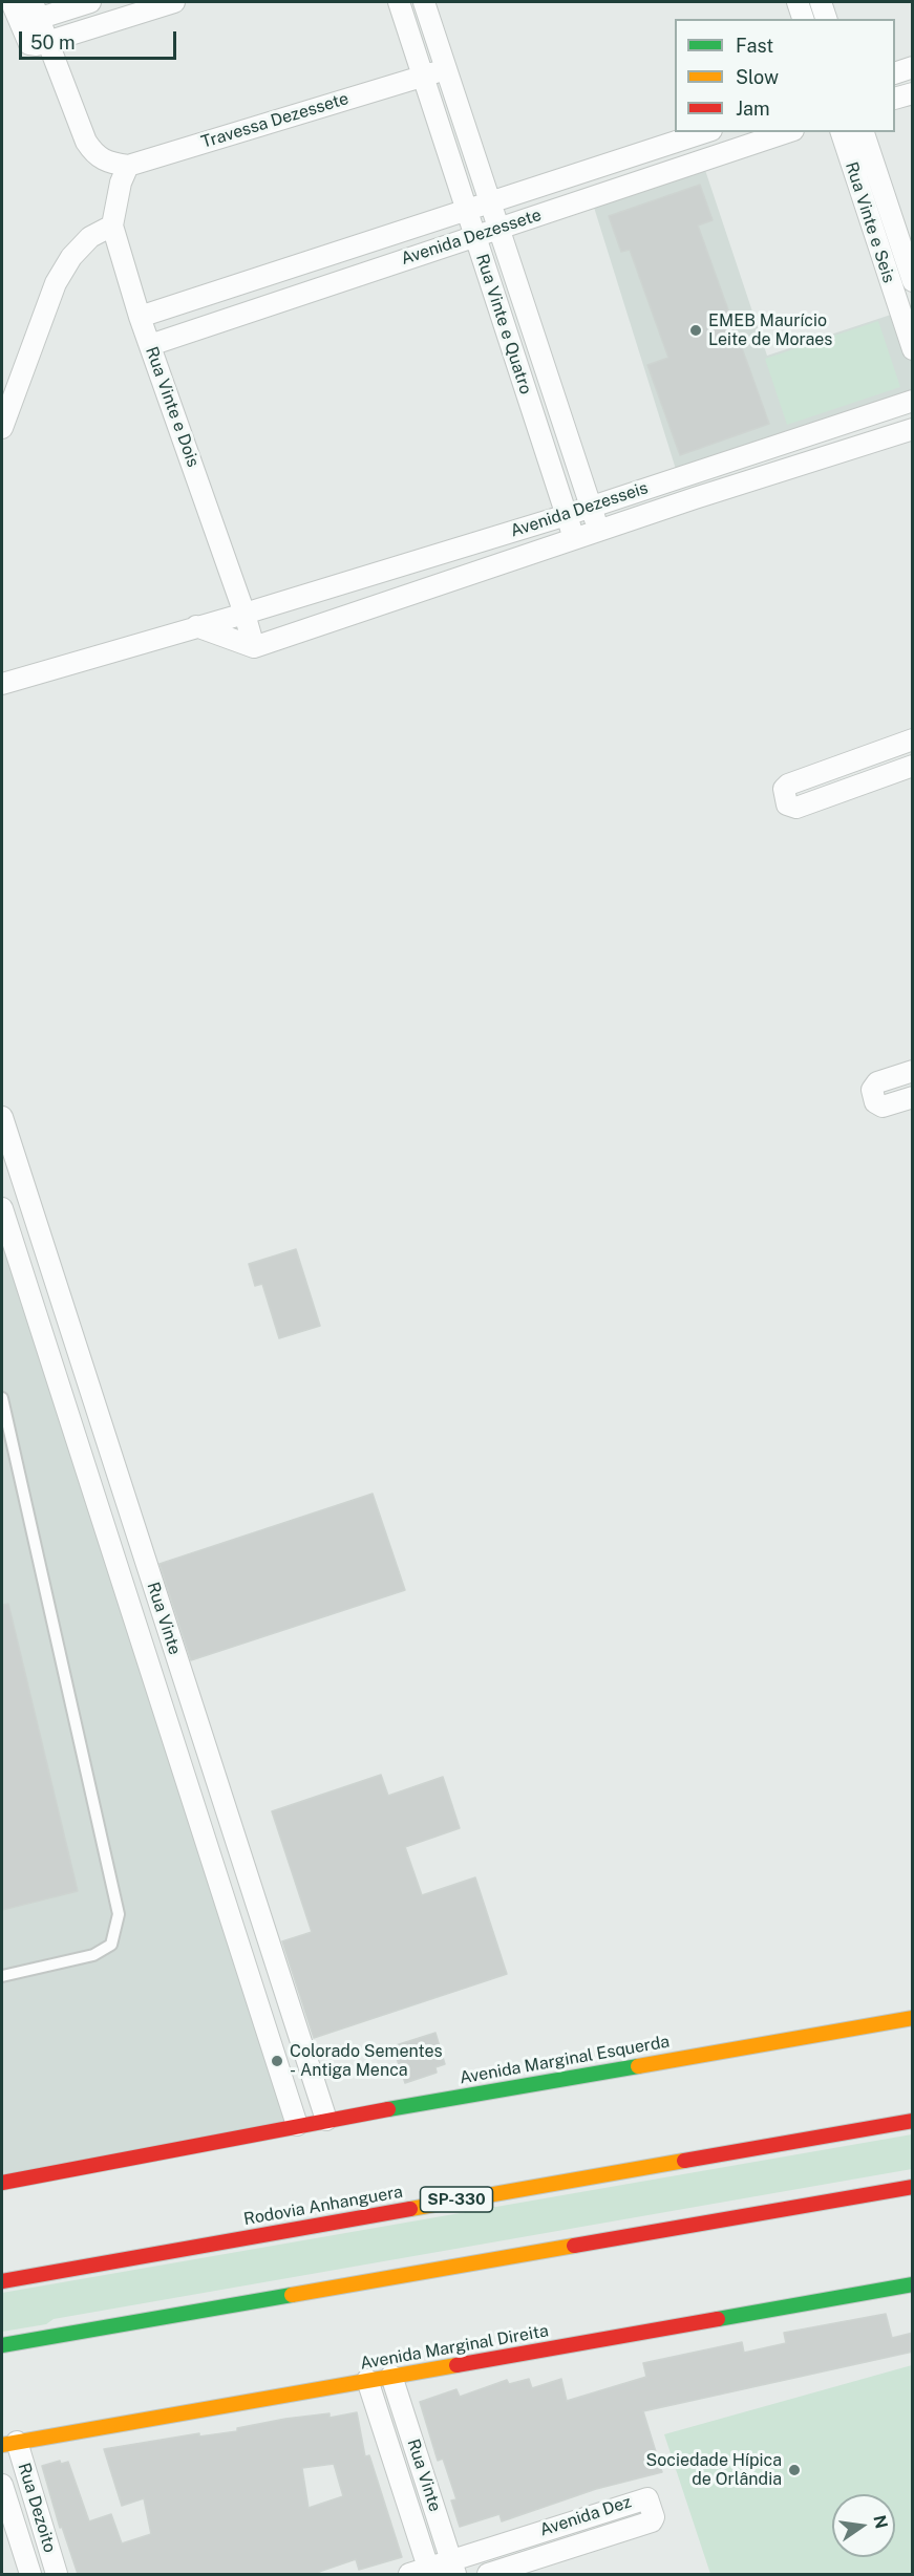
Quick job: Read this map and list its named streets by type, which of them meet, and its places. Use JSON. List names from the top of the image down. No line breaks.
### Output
{"streets":{"main road":["Avenida Marginal Esquerda","SP-330","Rodovia Anhanguera","Avenida Marginal Direita"],"street":["Travessa Dezessete","Rua Vinte e Seis","Avenida Dezessete","Rua Vinte e Quatro","Rua Vinte e Dois","Avenida Dezesseis","Rua Vinte","Rua Dezoito","Avenida Dez"]},"crossings":[["Travessa Dezessete","Rua Vinte e Quatro"],["Travessa Dezessete","Rua Vinte e Dois"],["Avenida Dezessete","Rua Vinte e Quatro"],["Avenida Dezessete","Rua Vinte e Dois"],["Rua Vinte e Quatro","Avenida Dezesseis"],["Rua Vinte e Dois","Avenida Dezesseis"],["Rua Vinte","Avenida Marginal Esquerda"],["Rua Vinte","Avenida Marginal Direita"],["Rua Vinte","Avenida Dez"],["Avenida Marginal Direita","Rua Dezoito"]],"places":["EMEB Maurício Leite de Moraes","Colorado Sementes - Antiga Menca","Sociedade Hípica de Orlândia"],"legend":["Fast","Slow","Jam"],"scale_bar":"50 m","north":"right"}
